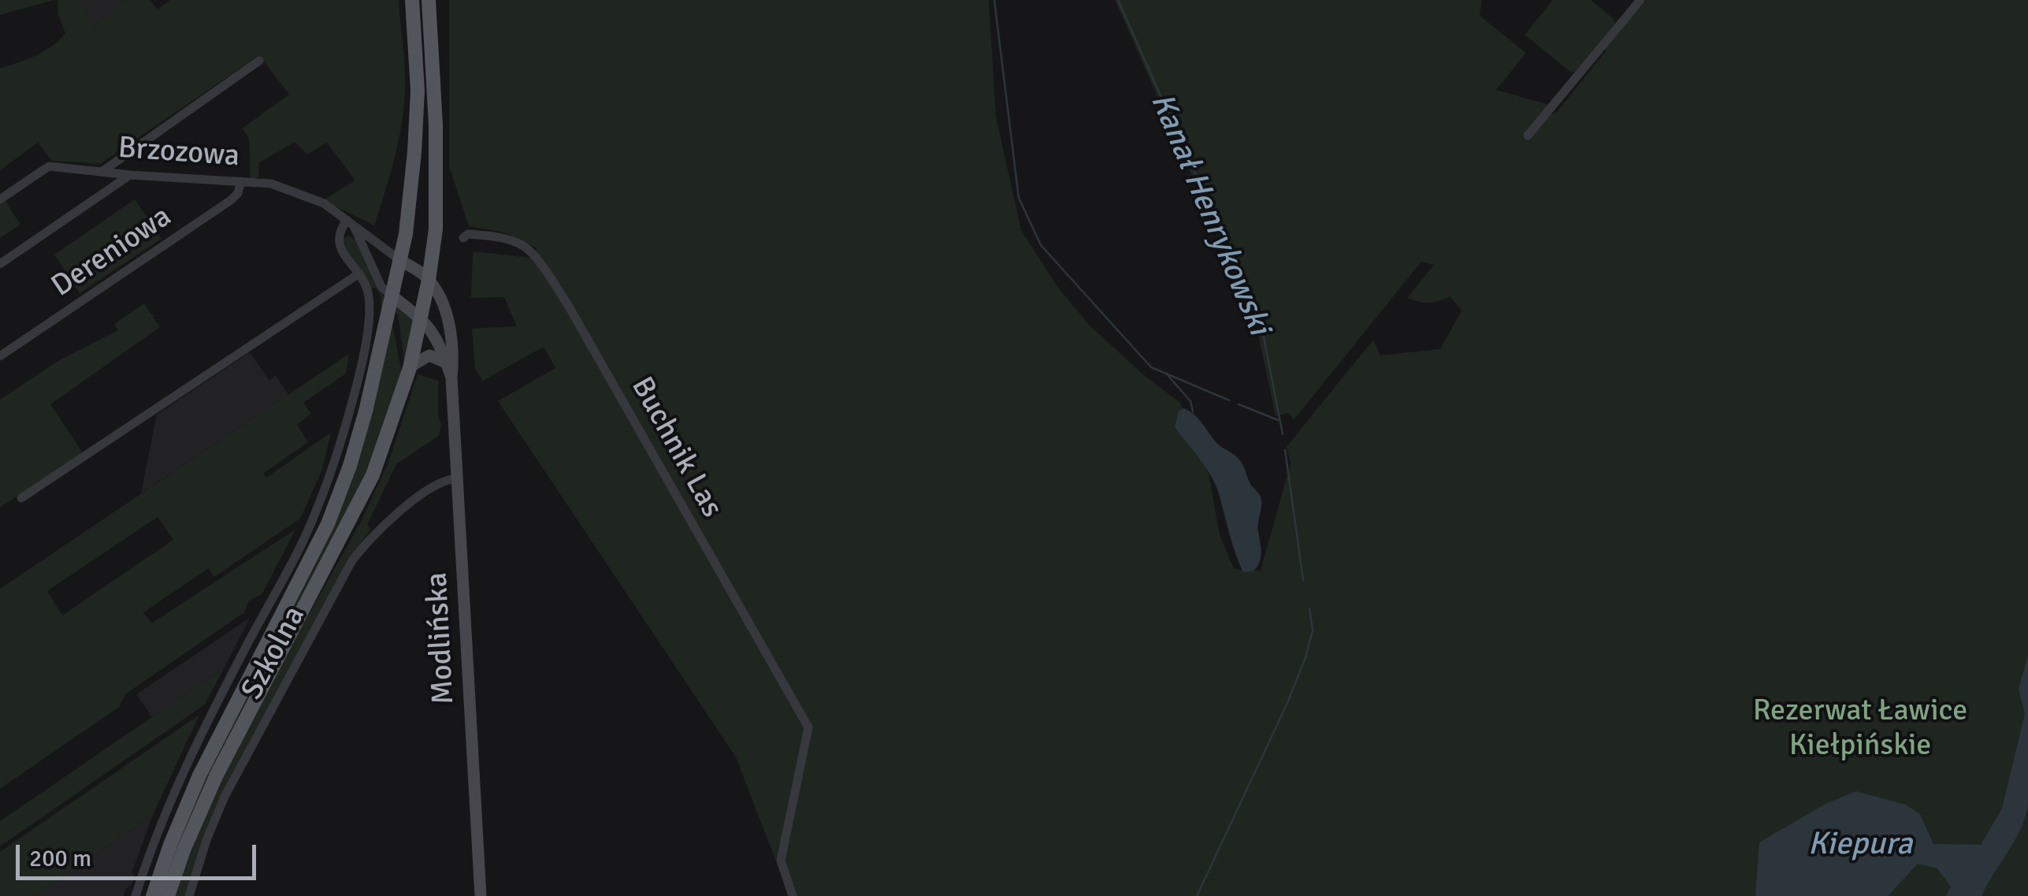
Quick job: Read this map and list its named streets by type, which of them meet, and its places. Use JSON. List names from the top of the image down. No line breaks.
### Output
{"streets":{"main road":["Modlińska"],"street":["Brzozowa","Dereniowa","Buchnik Las","Szkolna"]},"crossings":[["Brzozowa","Dereniowa"],["Modlińska","Szkolna"]],"water":["Kanał Henrykowski","Kiepura"],"parks":["Rezerwat Ławice Kiełpińskie"],"scale_bar":"200 m"}
